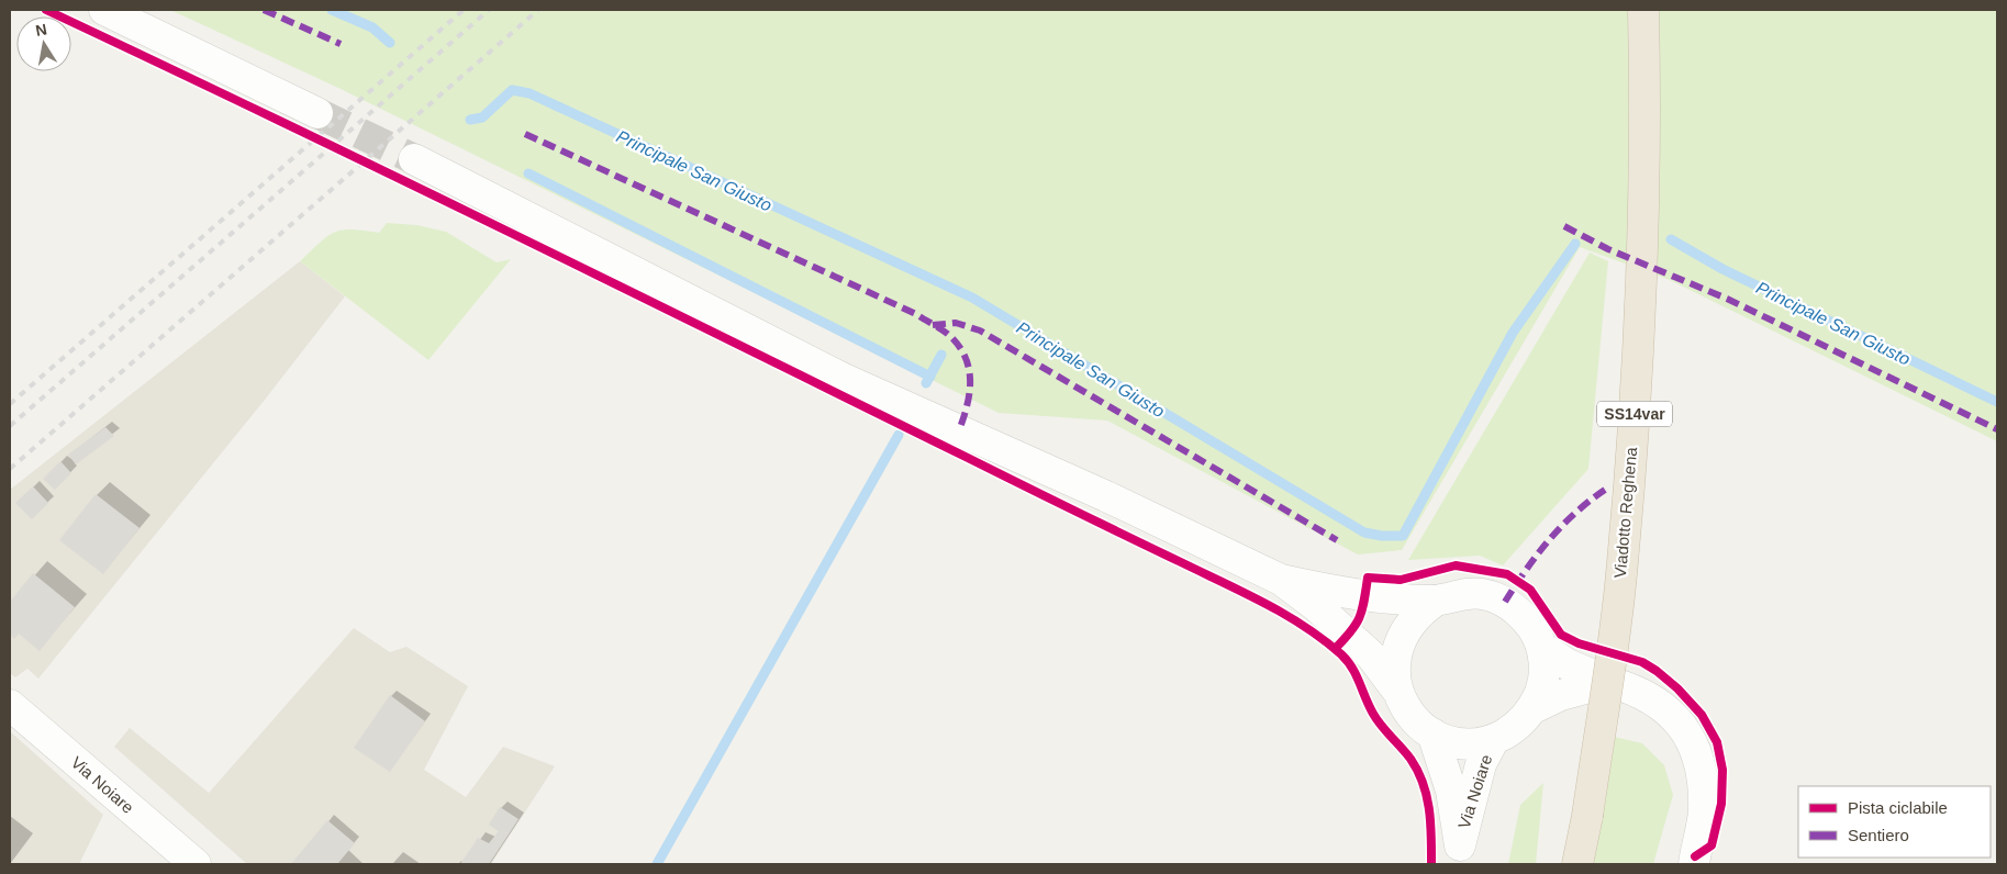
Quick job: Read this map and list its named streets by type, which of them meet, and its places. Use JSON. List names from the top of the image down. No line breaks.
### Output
{"streets":{"highway":["SS14var","Viadotto Reghena"],"street":["Via Noiare"]},"water":["Principale San Giusto"],"legend":["Pista ciclabile","Sentiero"],"north":"top"}
